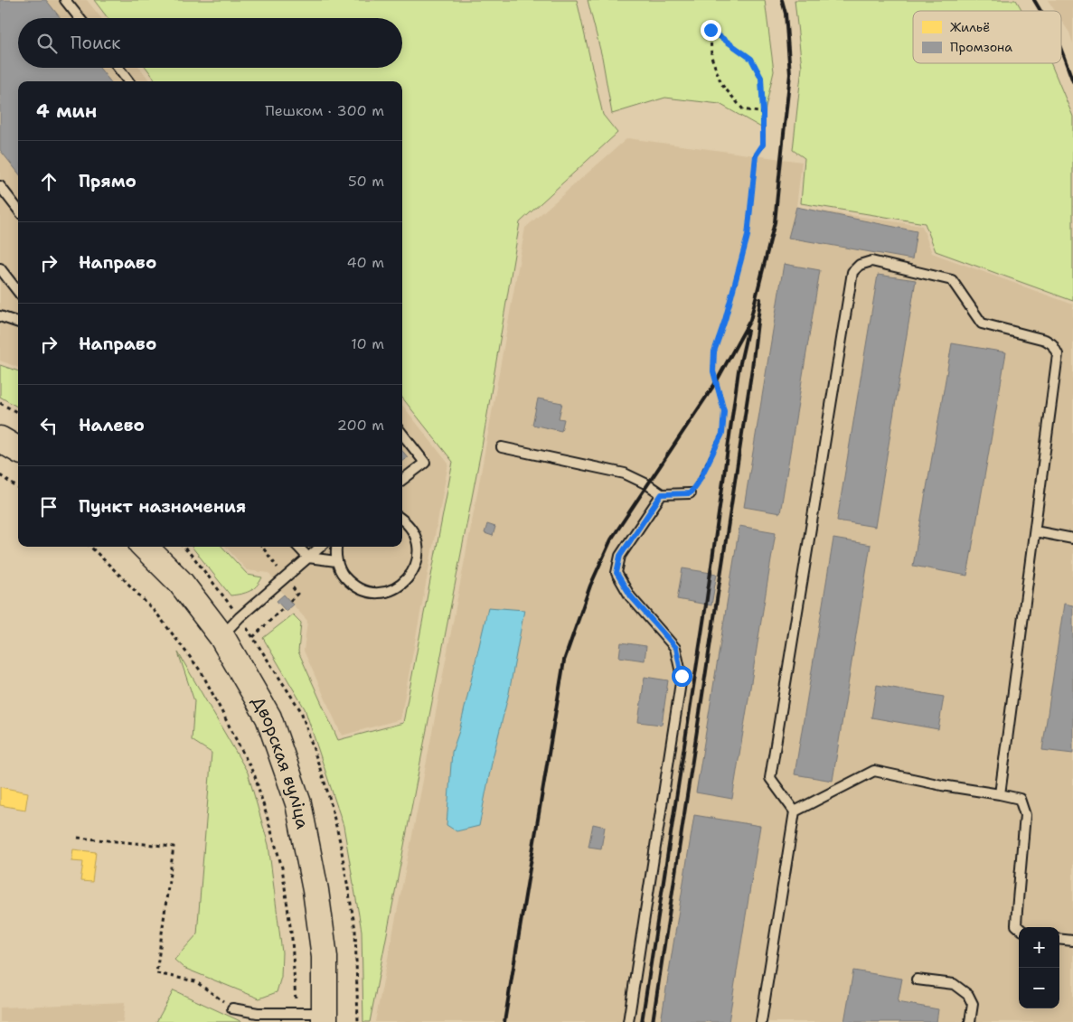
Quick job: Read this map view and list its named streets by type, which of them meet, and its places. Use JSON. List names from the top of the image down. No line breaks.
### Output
{"streets":{"street":["Дворская вуліца"]},"legend":["Жильё","Промзона"],"page":{"search":"Поиск","heading":["4 мин","Пешком · 300 m"],"list":[["Прямо","50 m"],["Направо","40 m"],["Направо","10 m"],["Налево","200 m"],"Пункт назначения"],"map_buttons":["+","−"]}}
